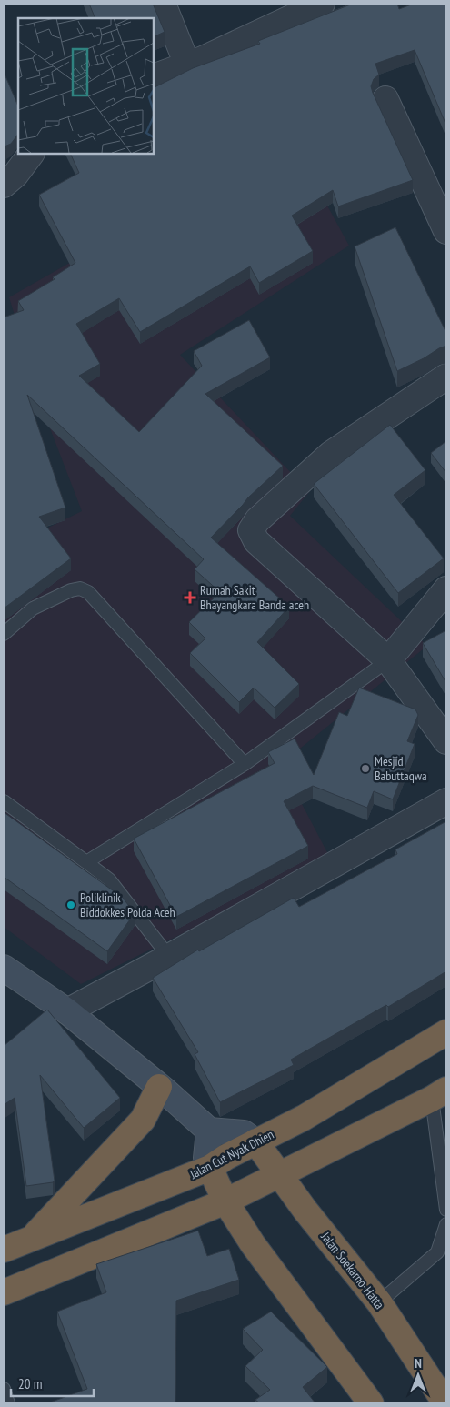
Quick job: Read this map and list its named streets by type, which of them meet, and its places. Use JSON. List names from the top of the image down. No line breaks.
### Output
{"streets":{"highway":["Jalan Cut Nyak Dhien","Jalan Soekarno-Hatta"]},"crossings":[["Jalan Cut Nyak Dhien","Jalan Soekarno-Hatta"]],"places":{"health":["Rumah Sakit Bhayangkara Banda aceh"],"other":["Mesjid Babuttaqwa","Poliklinik Biddokkes Polda Aceh"]},"scale_bar":"20 m","north":"top"}
